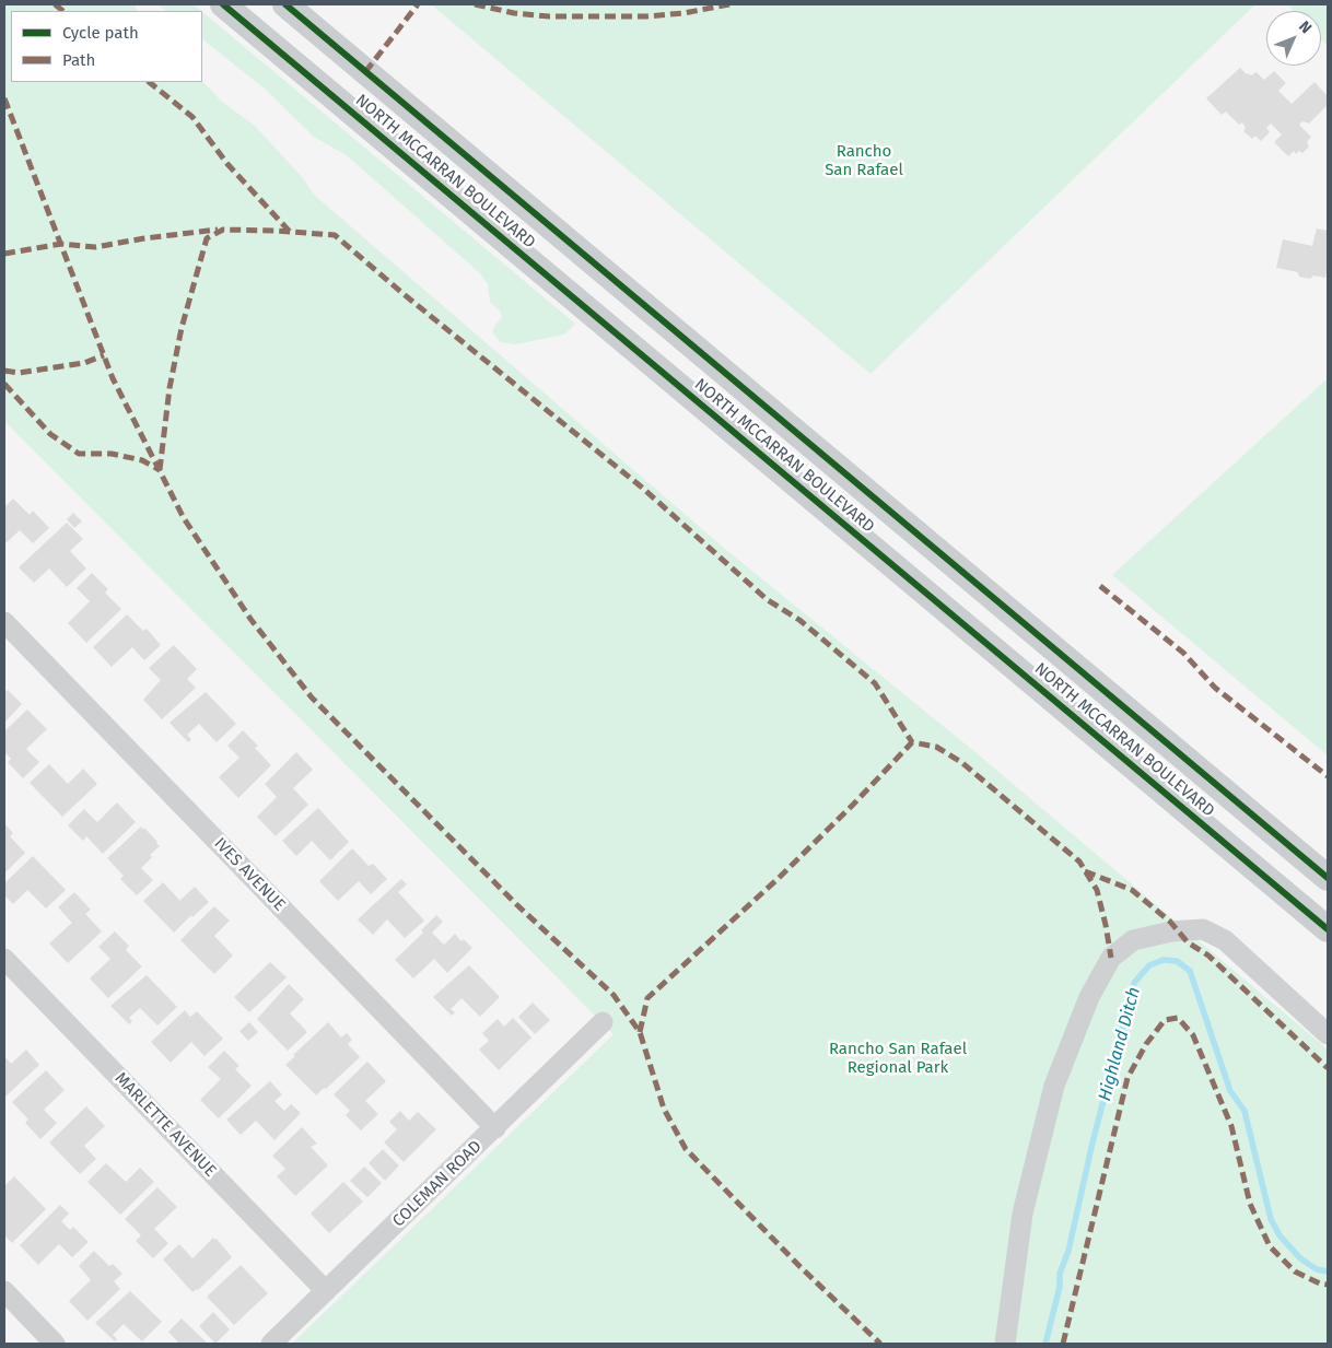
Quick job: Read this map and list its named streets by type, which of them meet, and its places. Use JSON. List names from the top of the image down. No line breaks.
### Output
{"streets":{"main road":["NORTH MCCARRAN BOULEVARD"],"street":["IVES AVENUE","MARLETTE AVENUE","COLEMAN ROAD"]},"crossings":[["IVES AVENUE","COLEMAN ROAD"],["MARLETTE AVENUE","COLEMAN ROAD"]],"water":["Highland Ditch"],"parks":["Rancho San Rafael","Rancho San Rafael Regional Park"],"legend":["Cycle path","Path"],"north":"top right"}
